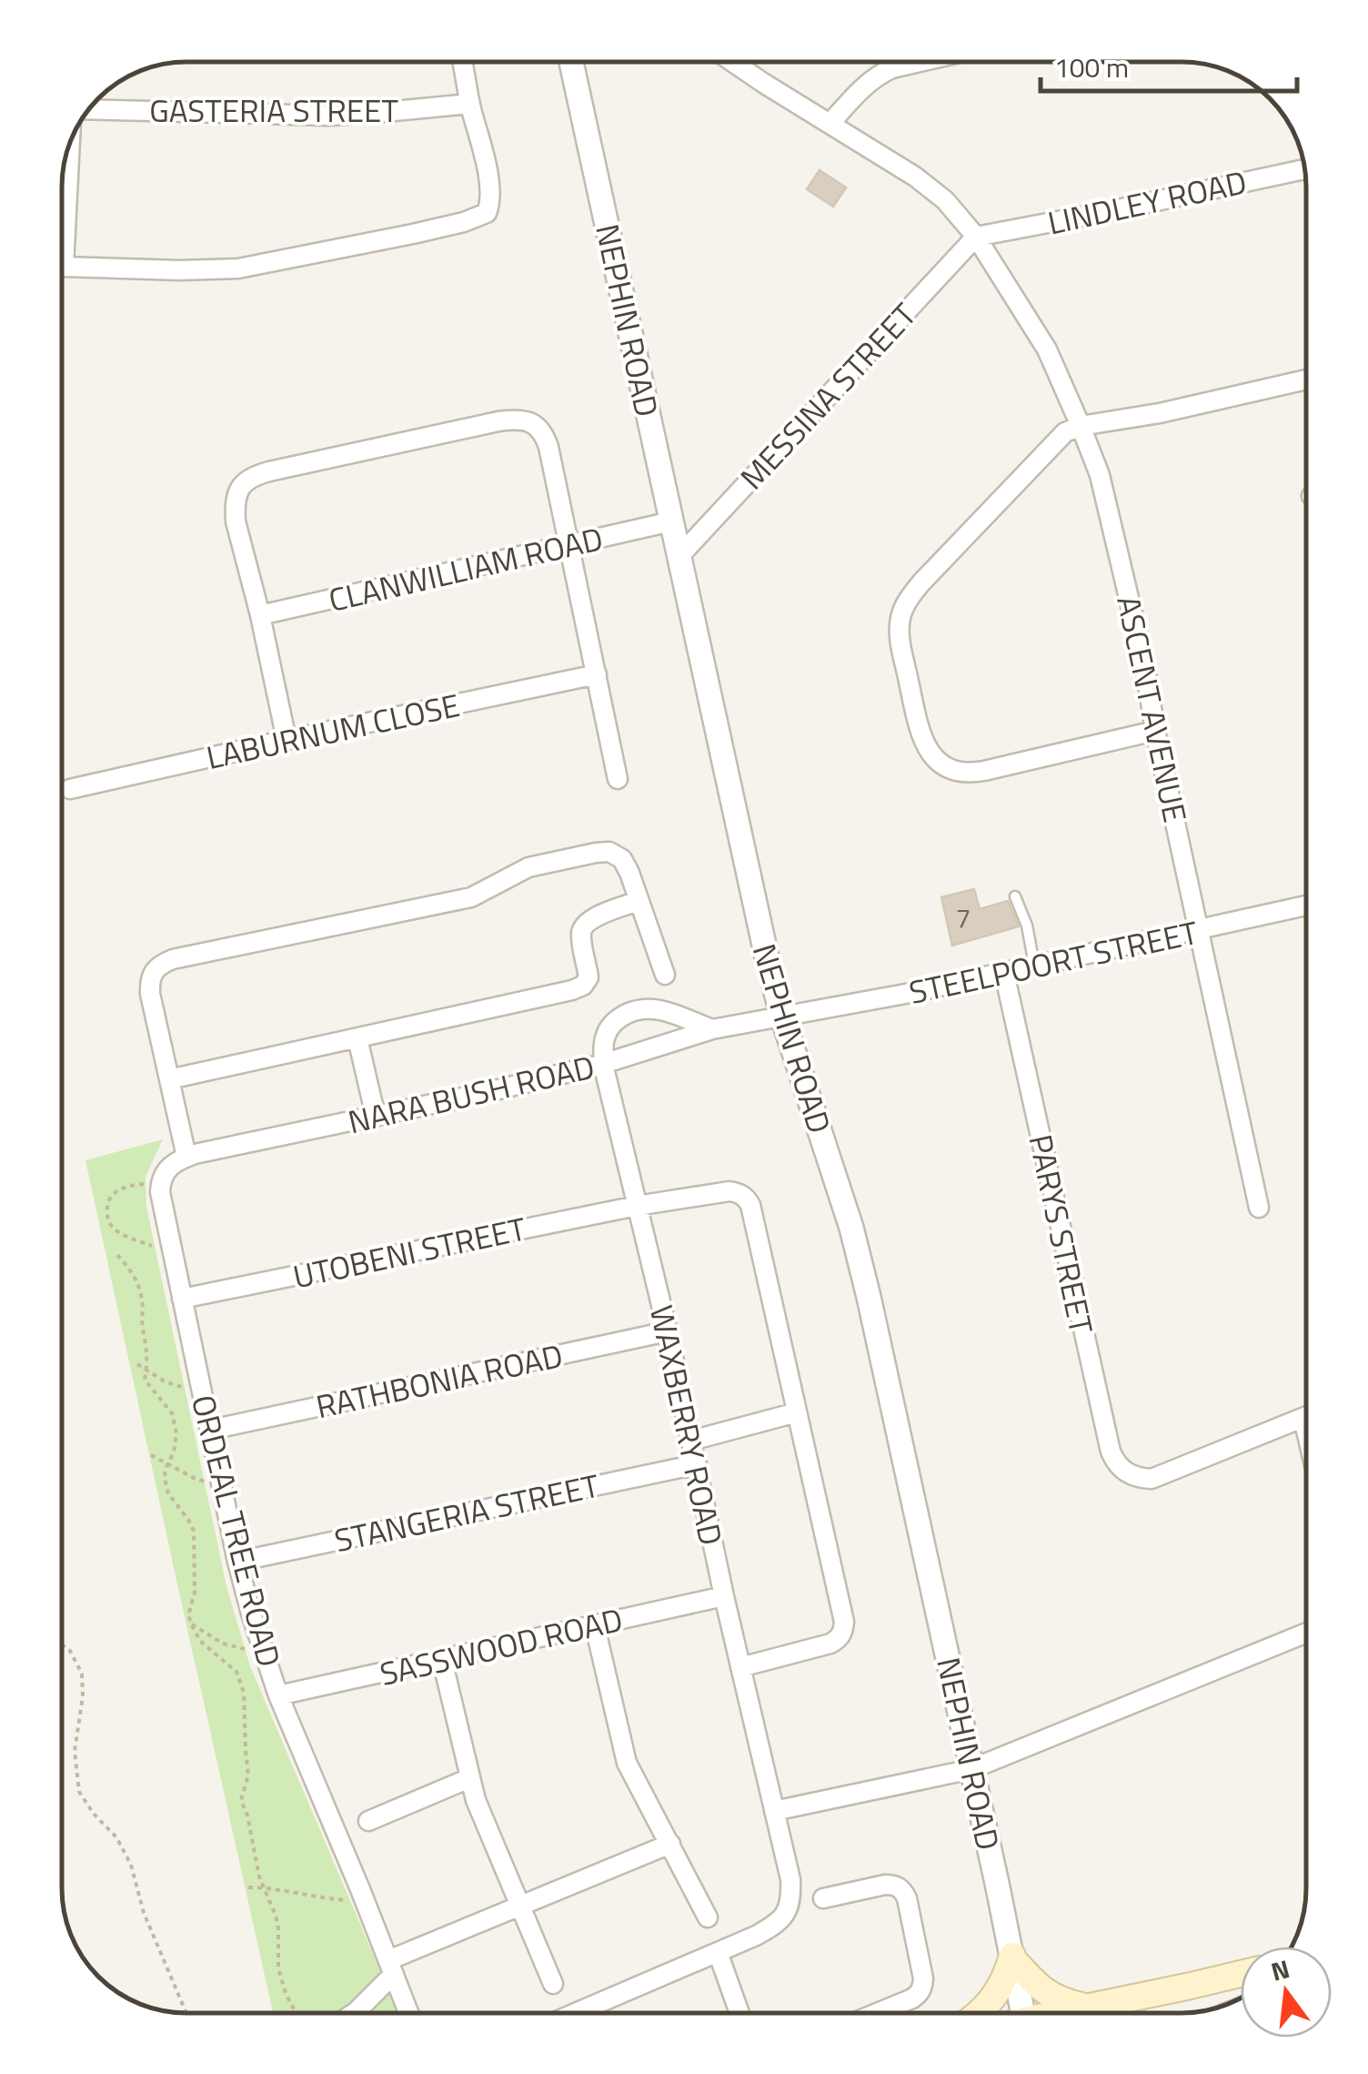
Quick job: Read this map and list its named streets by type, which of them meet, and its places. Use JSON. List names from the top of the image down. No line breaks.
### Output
{"streets":{"street":["GASTERIA STREET","LINDLEY ROAD","NEPHIN ROAD","MESSINA STREET","CLANWILLIAM ROAD","ASCENT AVENUE","LABURNUM CLOSE","STEELPOORT STREET","NARA BUSH ROAD","PARYS STREET","UTOBENI STREET","RATHBONIA ROAD","WAXBERRY ROAD","STANGERIA STREET","ORDEAL TREE ROAD","SASSWOOD ROAD"]},"crossings":[["LINDLEY ROAD","MESSINA STREET"],["LINDLEY ROAD","ASCENT AVENUE"],["NEPHIN ROAD","MESSINA STREET"],["NEPHIN ROAD","CLANWILLIAM ROAD"],["NEPHIN ROAD","STEELPOORT STREET"],["NEPHIN ROAD","NARA BUSH ROAD"],["MESSINA STREET","ASCENT AVENUE"],["ASCENT AVENUE","STEELPOORT STREET"],["STEELPOORT STREET","NARA BUSH ROAD"],["STEELPOORT STREET","PARYS STREET"],["NARA BUSH ROAD","WAXBERRY ROAD"],["NARA BUSH ROAD","ORDEAL TREE ROAD"],["UTOBENI STREET","WAXBERRY ROAD"],["UTOBENI STREET","ORDEAL TREE ROAD"],["RATHBONIA ROAD","WAXBERRY ROAD"],["RATHBONIA ROAD","ORDEAL TREE ROAD"],["WAXBERRY ROAD","STANGERIA STREET"],["WAXBERRY ROAD","SASSWOOD ROAD"],["STANGERIA STREET","ORDEAL TREE ROAD"],["ORDEAL TREE ROAD","SASSWOOD ROAD"]],"house_numbers":["7"],"scale_bar":"100 m","north":"top"}
